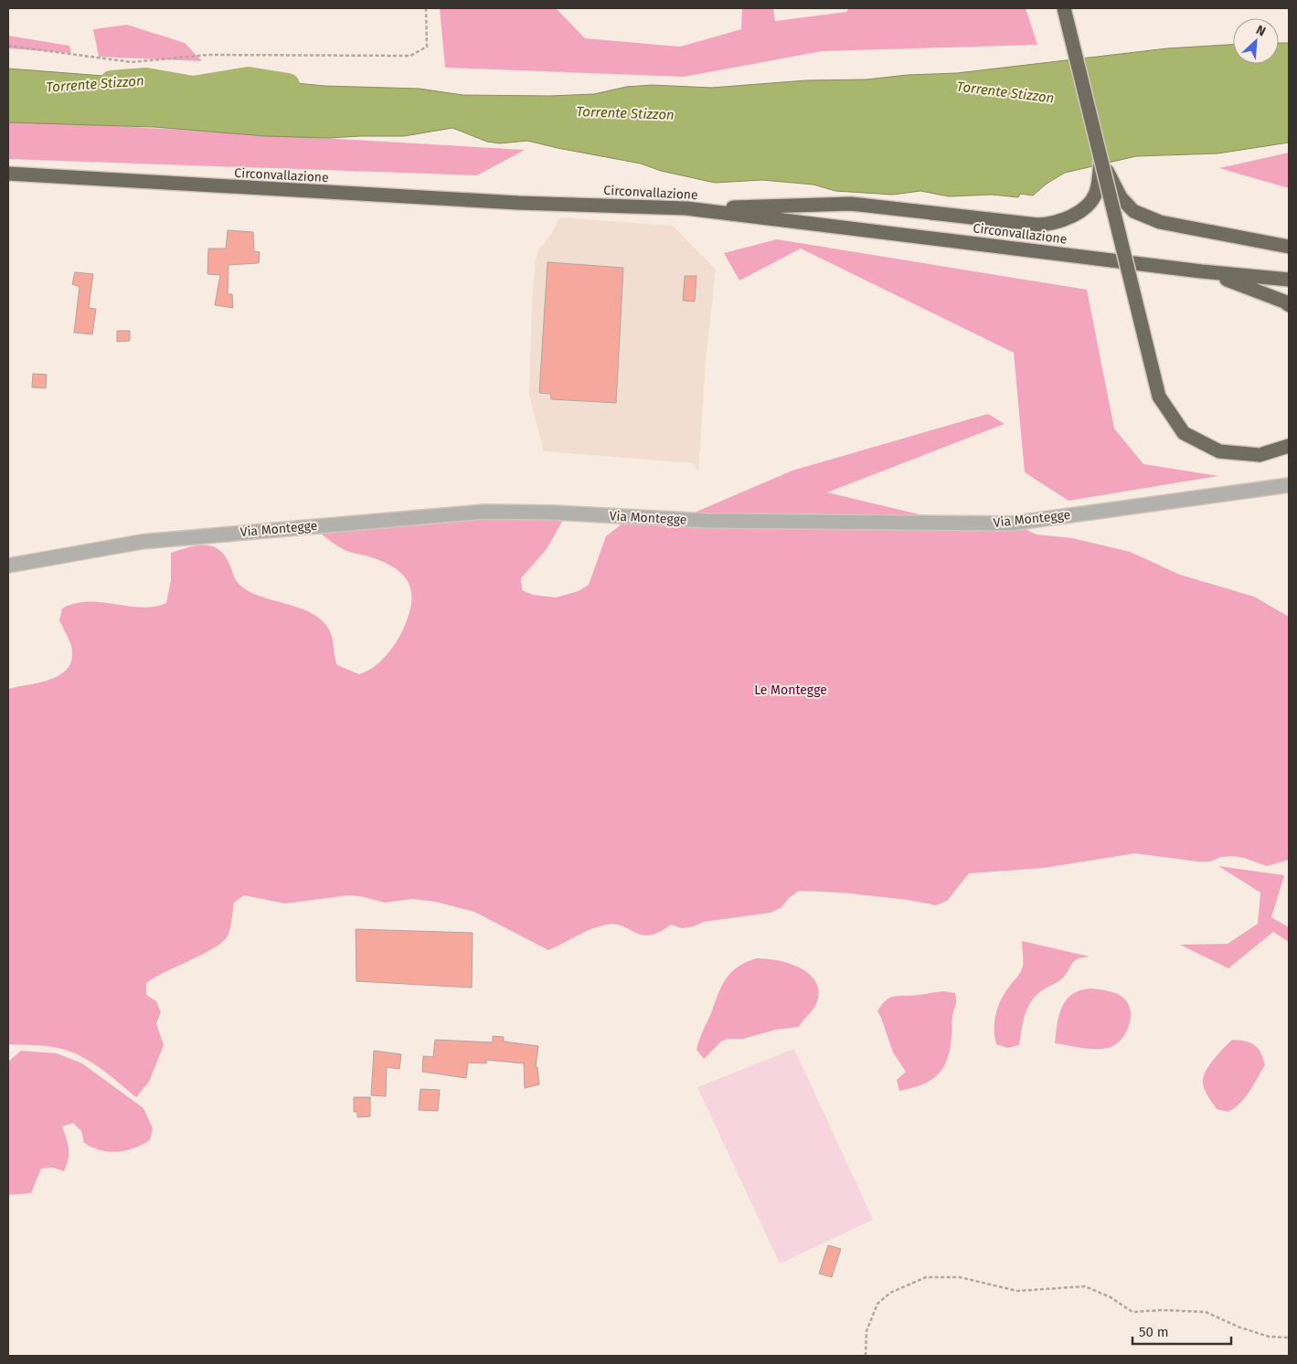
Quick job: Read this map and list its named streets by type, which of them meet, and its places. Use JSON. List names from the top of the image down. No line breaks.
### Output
{"streets":{"highway":["Circonvallazione"],"street":["Via Montegge"]},"water":["Torrente Stizzon"],"parks":["Le Montegge"],"scale_bar":"50 m","north":"top right"}
